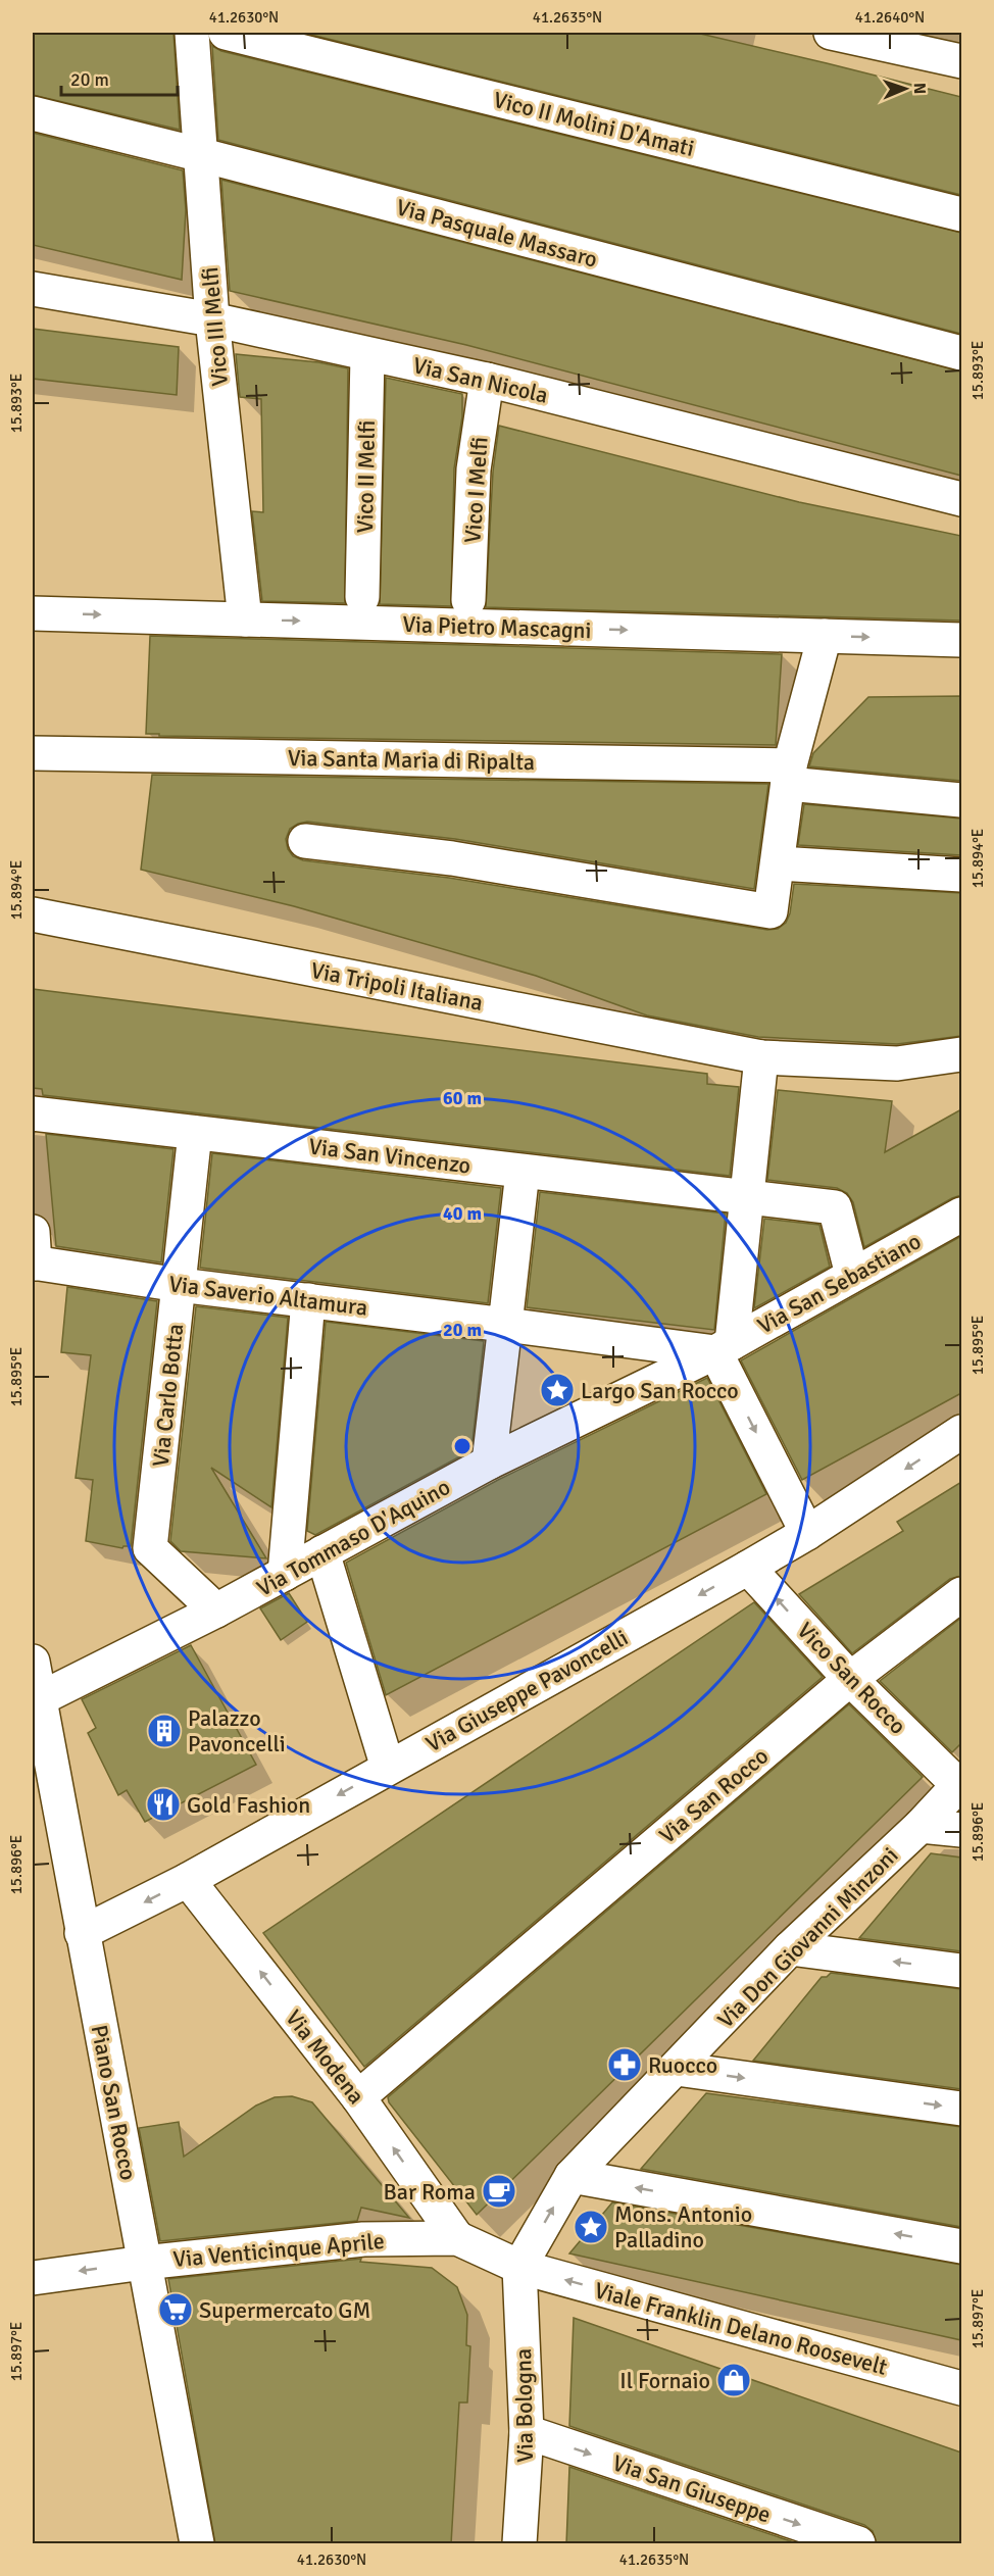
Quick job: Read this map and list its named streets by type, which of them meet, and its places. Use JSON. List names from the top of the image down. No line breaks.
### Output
{"streets":{"street":["Vico II Molini D'Amati","Via Pasquale Massaro","Vico III Melfi","Via San Nicola","Vico II Melfi","Vico I Melfi","Via Pietro Mascagni","Via Santa Maria di Ripalta","Via Tripoli Italiana","Via San Vincenzo","Via San Sebastiano","Via Saverio Altamura","Via Carlo Botta","Via Tommaso D'Aquino","Vico San Rocco","Via Giuseppe Pavoncelli","Via San Rocco","Via Don Giovanni Minzoni","Via Modena","Piano San Rocco","Via Venticinque Aprile","Viale Franklin Delano Roosevelt","Via Bologna","Via San Giuseppe"]},"crossings":[["Via Pasquale Massaro","Vico III Melfi"],["Vico III Melfi","Via San Nicola"],["Vico III Melfi","Via Pietro Mascagni"],["Via San Nicola","Vico II Melfi"],["Via San Nicola","Vico I Melfi"],["Via San Vincenzo","Via San Sebastiano"],["Via San Vincenzo","Via Carlo Botta"],["Via Saverio Altamura","Via Carlo Botta"],["Via Carlo Botta","Via Tommaso D'Aquino"],["Via Tommaso D'Aquino","Piano San Rocco"],["Vico San Rocco","Via Giuseppe Pavoncelli"],["Vico San Rocco","Via San Rocco"],["Vico San Rocco","Via Don Giovanni Minzoni"],["Via Giuseppe Pavoncelli","Via Modena"],["Via Giuseppe Pavoncelli","Piano San Rocco"],["Via San Rocco","Via Modena"],["Via Don Giovanni Minzoni","Via Venticinque Aprile"],["Via Don Giovanni Minzoni","Viale Franklin Delano Roosevelt"],["Via Don Giovanni Minzoni","Via Bologna"],["Via Modena","Via Venticinque Aprile"],["Piano San Rocco","Via Venticinque Aprile"],["Via Venticinque Aprile","Viale Franklin Delano Roosevelt"],["Via Venticinque Aprile","Via Bologna"],["Viale Franklin Delano Roosevelt","Via Bologna"],["Via Bologna","Via San Giuseppe"]],"one_way":["Vico San Rocco","Via Giuseppe Pavoncelli","Via Modena"],"places":{"place":["Largo San Rocco","Mons. Antonio Palladino"],"building":["Palazzo Pavoncelli"],"restaurant":["Gold Fashion"],"pharmacy":["Ruocco"],"cafe":["Bar Roma"],"supermarket":["Supermercato GM"],"shop":["Il Fornaio"]},"scale_bar":"20 m","north":"right","coordinates":["41.2630°N","41.2635°N","41.2640°N","15.893°E","15.894°E","15.895°E","15.896°E","15.897°E"],"rings":["60 m","40 m","20 m"]}
